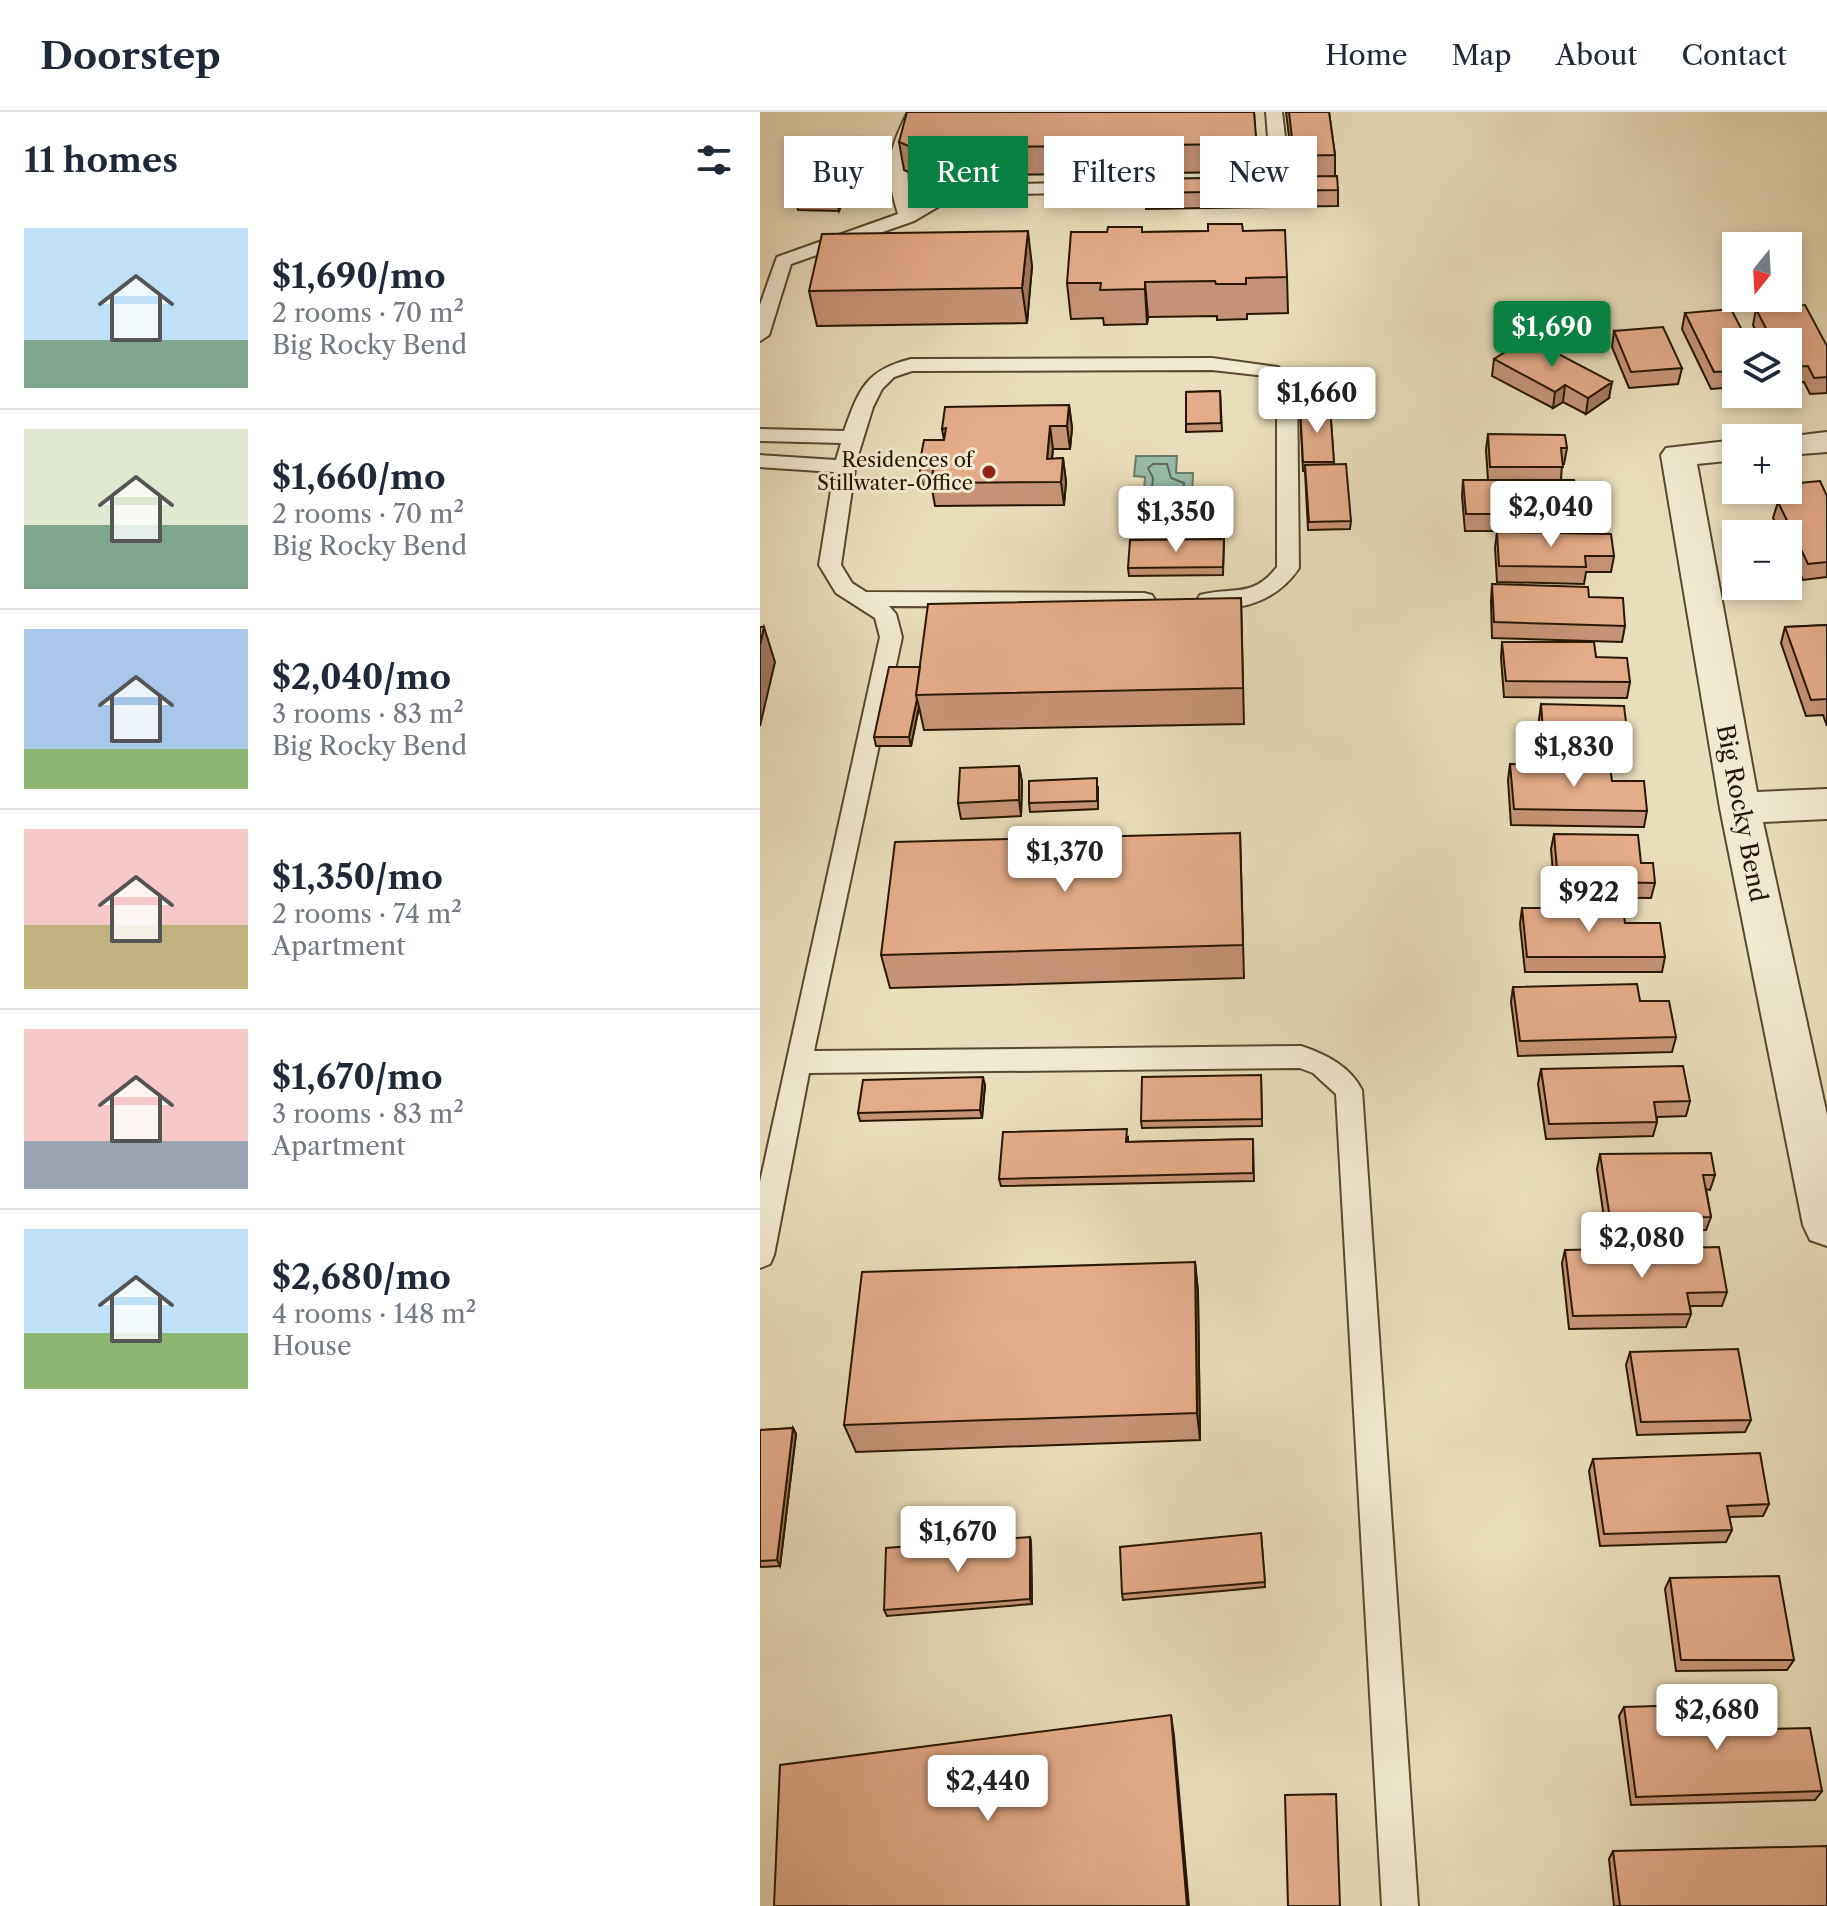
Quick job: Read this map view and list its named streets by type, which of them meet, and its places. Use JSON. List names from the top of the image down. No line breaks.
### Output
{"streets":{"street":["Big Rocky Bend"]},"places":["Residences of Stillwater-Office"],"north":"bottom","page":{"header":"Doorstep","nav":["Home","Map","About","Contact"],"heading":"11 homes","chip":["Buy","Rent","Filters","New"],"list":[{"name":"$1,690/mo","note":"2 rooms · 70 m² · Big Rocky Bend"},{"name":"$1,660/mo","note":"2 rooms · 70 m² · Big Rocky Bend"},{"name":"$2,040/mo","note":"3 rooms · 83 m² · Big Rocky Bend"},{"name":"$1,350/mo","note":"2 rooms · 74 m² · Apartment"},{"name":"$1,670/mo","note":"3 rooms · 83 m² · Apartment"},{"name":"$2,680/mo","note":"4 rooms · 148 m² · House"}],"map_buttons":["+","−"],"price":["$1,690","$1,660","$2,040","$1,350","$1,830","$1,370","$922","$2,080","$1,670","$2,680","$2,440"]}}
